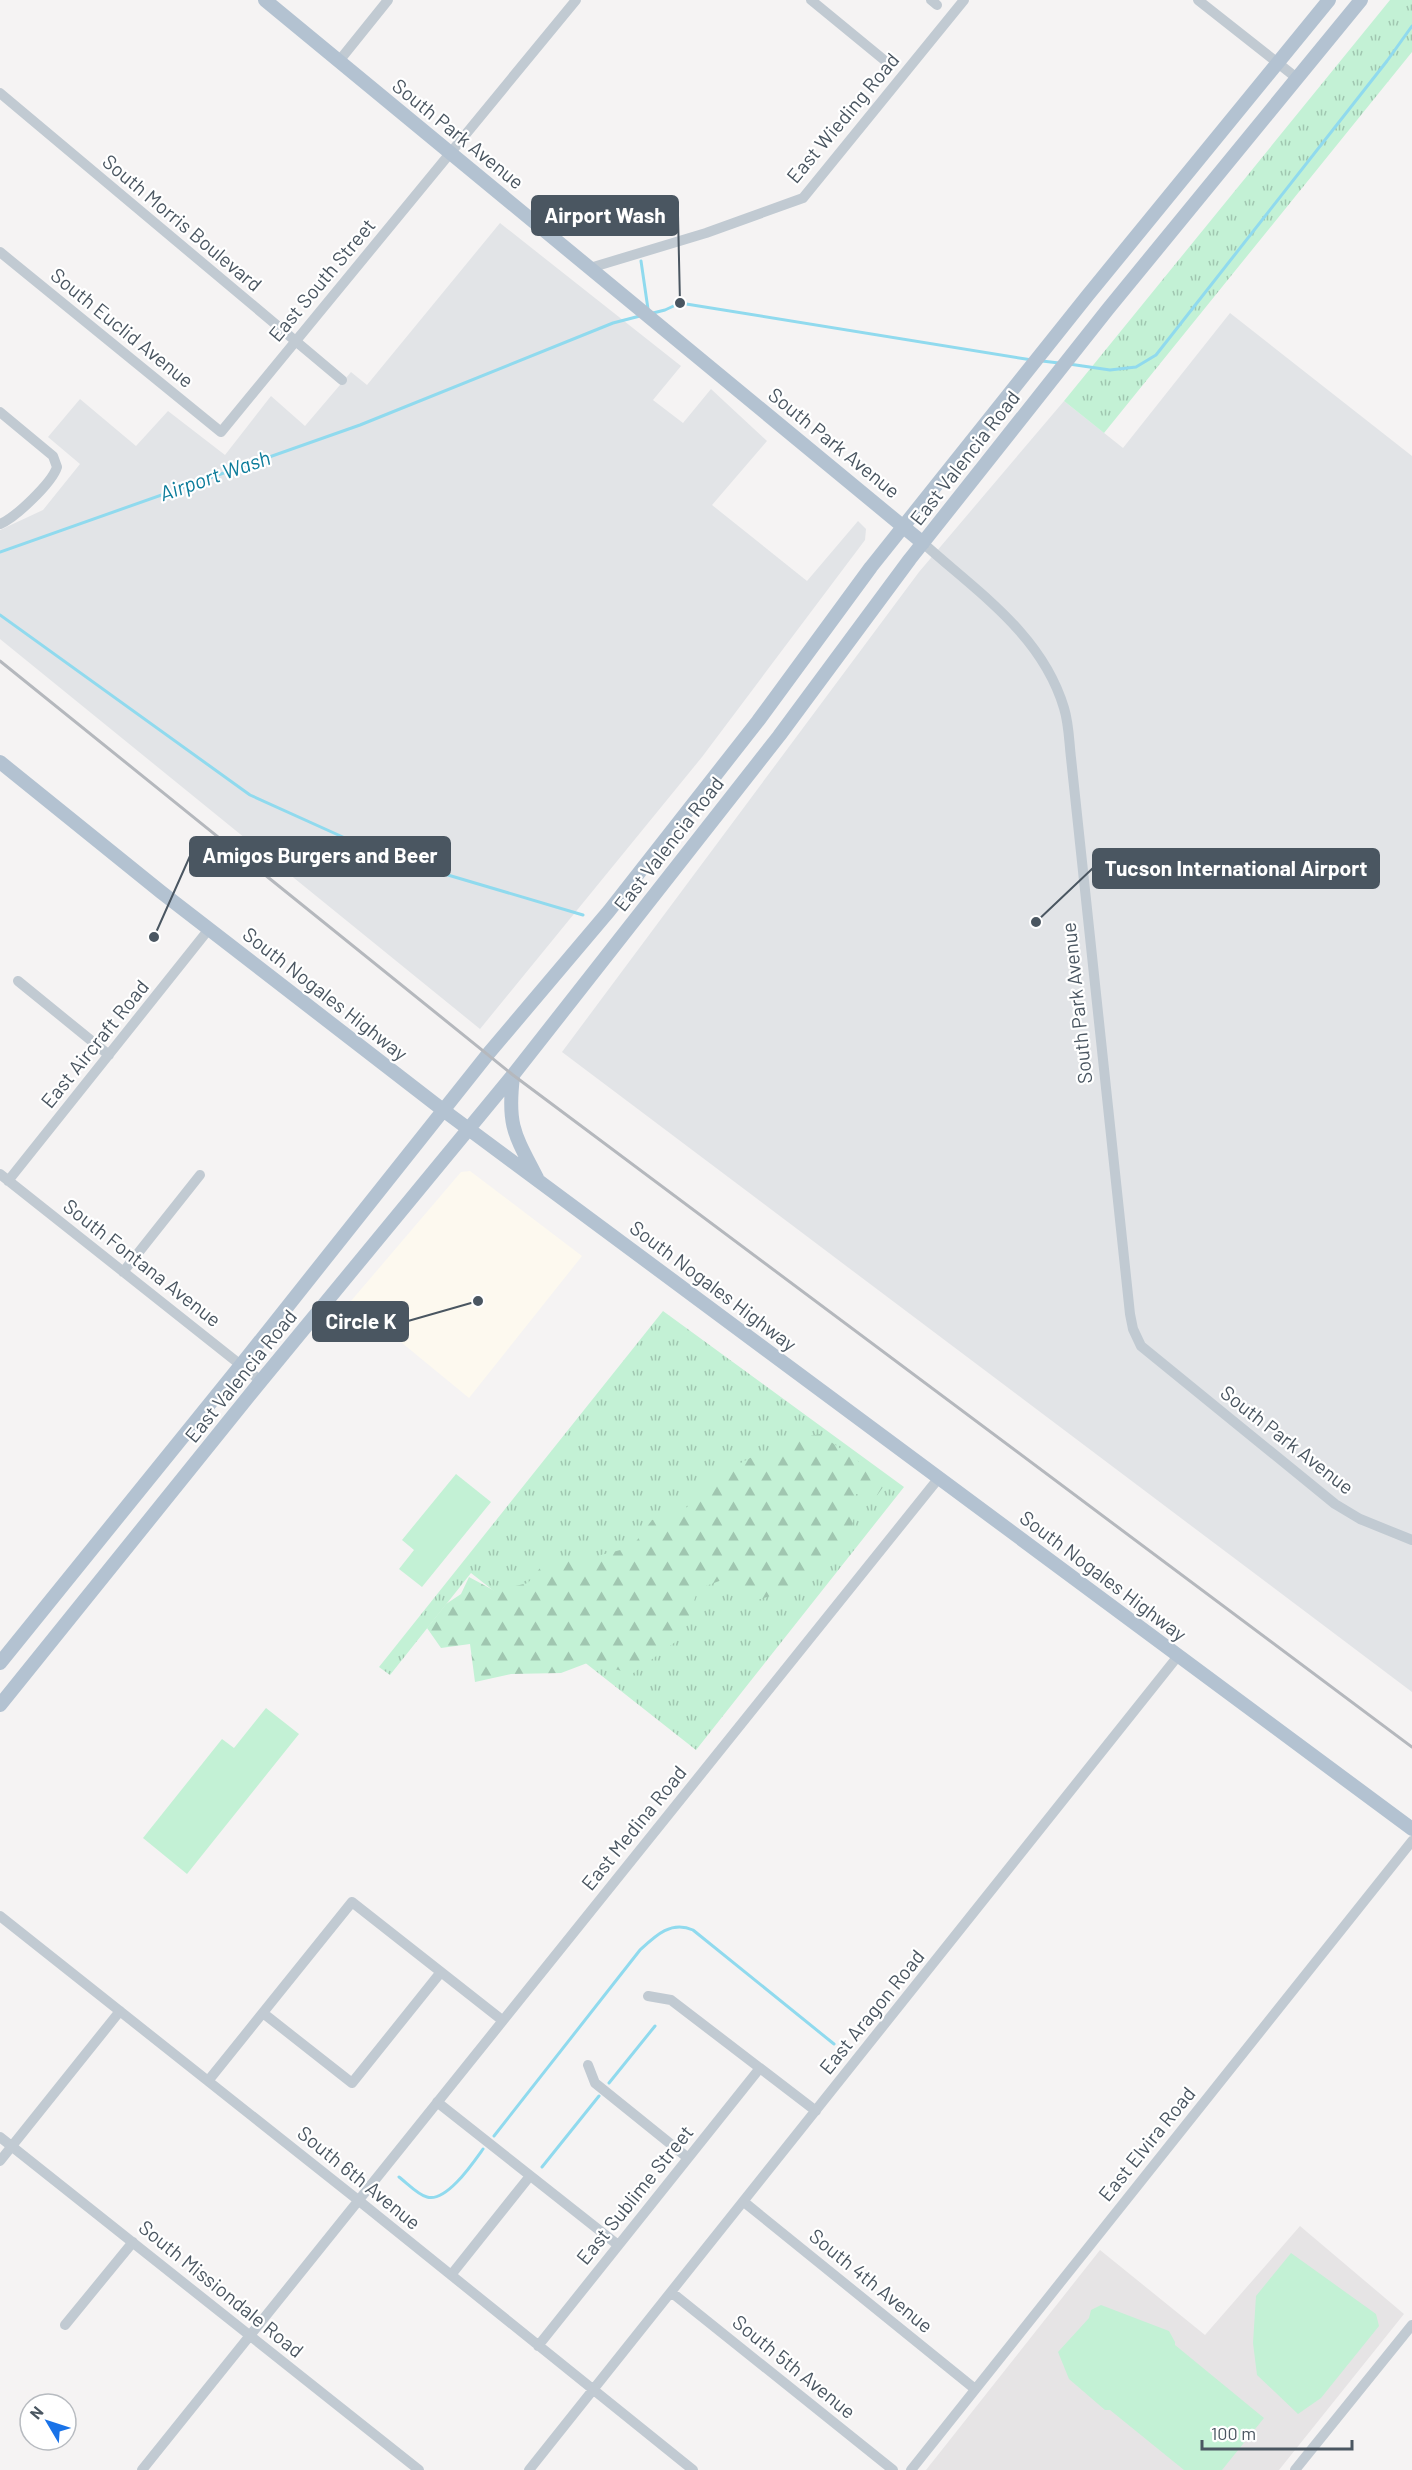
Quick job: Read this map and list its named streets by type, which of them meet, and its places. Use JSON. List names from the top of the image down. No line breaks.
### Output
{"streets":{"main road":["South Park Avenue","East Valencia Road","South Nogales Highway"],"street":["East Wieding Road","South Morris Boulevard","East South Street","South Euclid Avenue","East Aircraft Road","South Fontana Avenue","East Medina Road","East Aragon Road","East Elvira Road","South 6th Avenue","East Sublime Street","South 4th Avenue","South Missiondale Road","South 5th Avenue"]},"crossings":[["East Wieding Road","South Park Avenue"],["South Park Avenue","East South Street"],["South Park Avenue","East Valencia Road"],["South Morris Boulevard","East South Street"],["East South Street","South Euclid Avenue"],["East Valencia Road","South Nogales Highway"],["East Valencia Road","South Fontana Avenue"],["South Nogales Highway","East Aircraft Road"],["South Nogales Highway","East Medina Road"],["South Nogales Highway","East Aragon Road"],["East Aircraft Road","South Fontana Avenue"],["East Medina Road","South 6th Avenue"],["East Medina Road","South Missiondale Road"],["East Aragon Road","South 6th Avenue"],["East Aragon Road","South 4th Avenue"],["East Aragon Road","South 5th Avenue"],["East Elvira Road","South 4th Avenue"],["South 6th Avenue","East Sublime Street"]],"water":["Airport Wash"],"places":["Airport Wash","Tucson International Airport","Amigos Burgers and Beer","Circle K"],"scale_bar":"100 m","north":"top left"}
